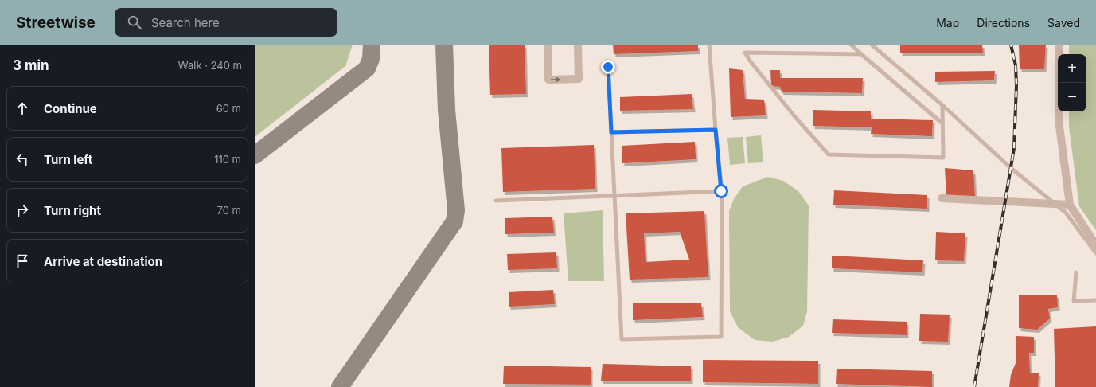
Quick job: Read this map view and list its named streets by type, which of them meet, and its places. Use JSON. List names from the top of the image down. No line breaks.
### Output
{"page":{"header":"Streetwise","search":"Search here","nav":["Map","Directions","Saved"],"heading":["3 min","Walk · 240 m"],"map_buttons":["+","−"],"list":[["Continue","60 m"],["Turn left","110 m"],["Turn right","70 m"],"Arrive at destination"]}}
